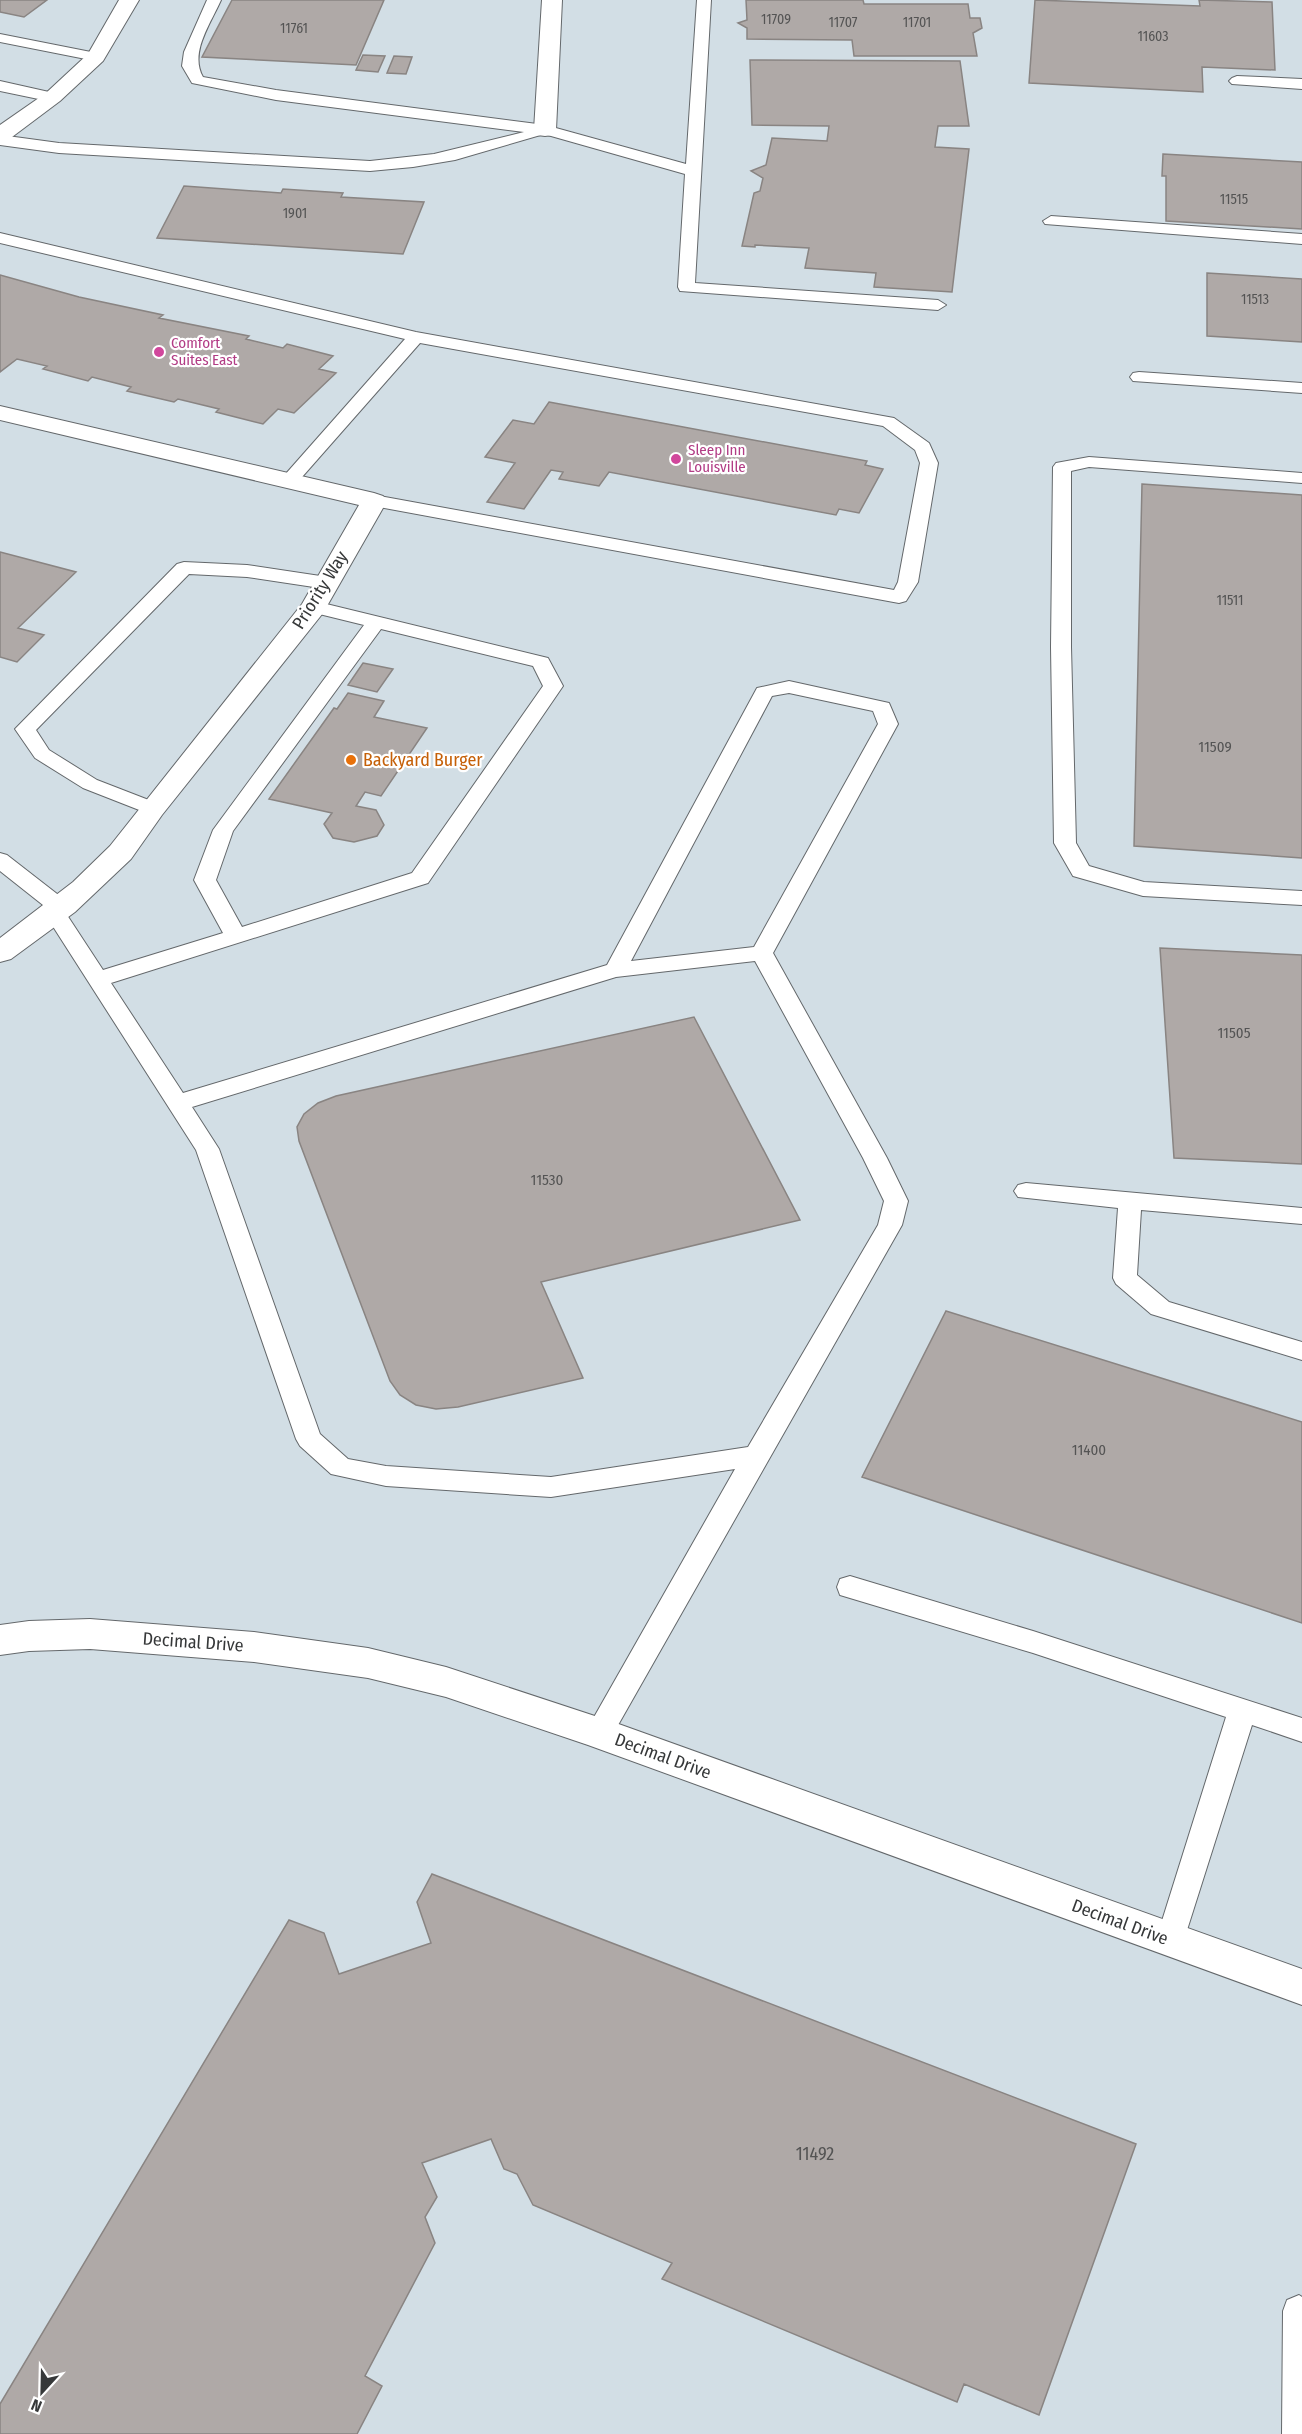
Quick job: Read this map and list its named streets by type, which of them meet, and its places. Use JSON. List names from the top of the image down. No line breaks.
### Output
{"streets":{"street":["Priority Way","Decimal Drive"]},"places":["Comfort Suites East","Sleep Inn Louisville","Backyard Burger"],"house_numbers":["11709","11707","11701","11761","11603","11515","1901","11513","11511","11509","11505","11530","11400","11492"],"north":"bottom"}
